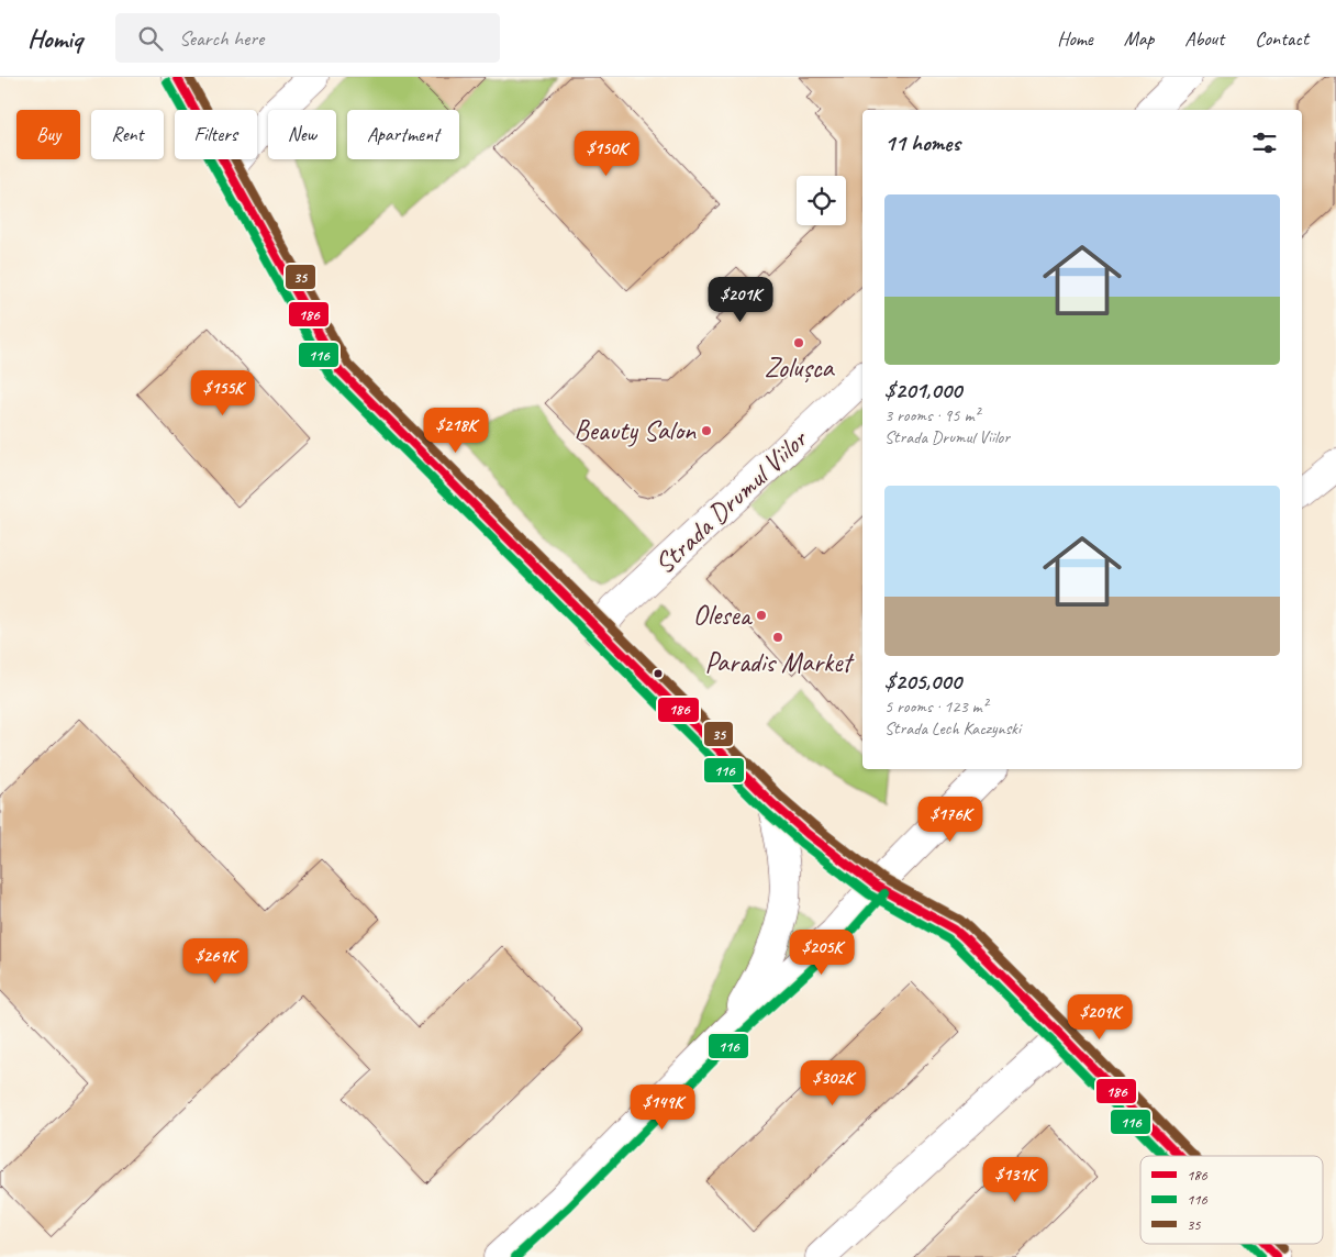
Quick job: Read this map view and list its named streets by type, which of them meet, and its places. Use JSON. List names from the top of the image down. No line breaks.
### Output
{"streets":{"street":["Strada Drumul Viilor"]},"places":["Zolușca","Beauty Salon","Olesea","Paradis Market"],"lines":["transit line 186","transit line 35","transit line 116"],"legend":["186","116","35"],"page":{"header":"Homiq","search":"Search here","nav":["Home","Map","About","Contact"],"chip":["Buy","Rent","Filters","New","Apartment"],"heading":"11 homes","price":["$150K","$201K","$155K","$218K","$176K","$205K","$269K","$209K","$302K","$149K","$131K"],"list":[{"name":"$201,000","note":"3 rooms · 95 m² · Strada Drumul Viilor"},{"name":"$205,000","note":"5 rooms · 123 m² · Strada Lech Kaczynski"}]}}
